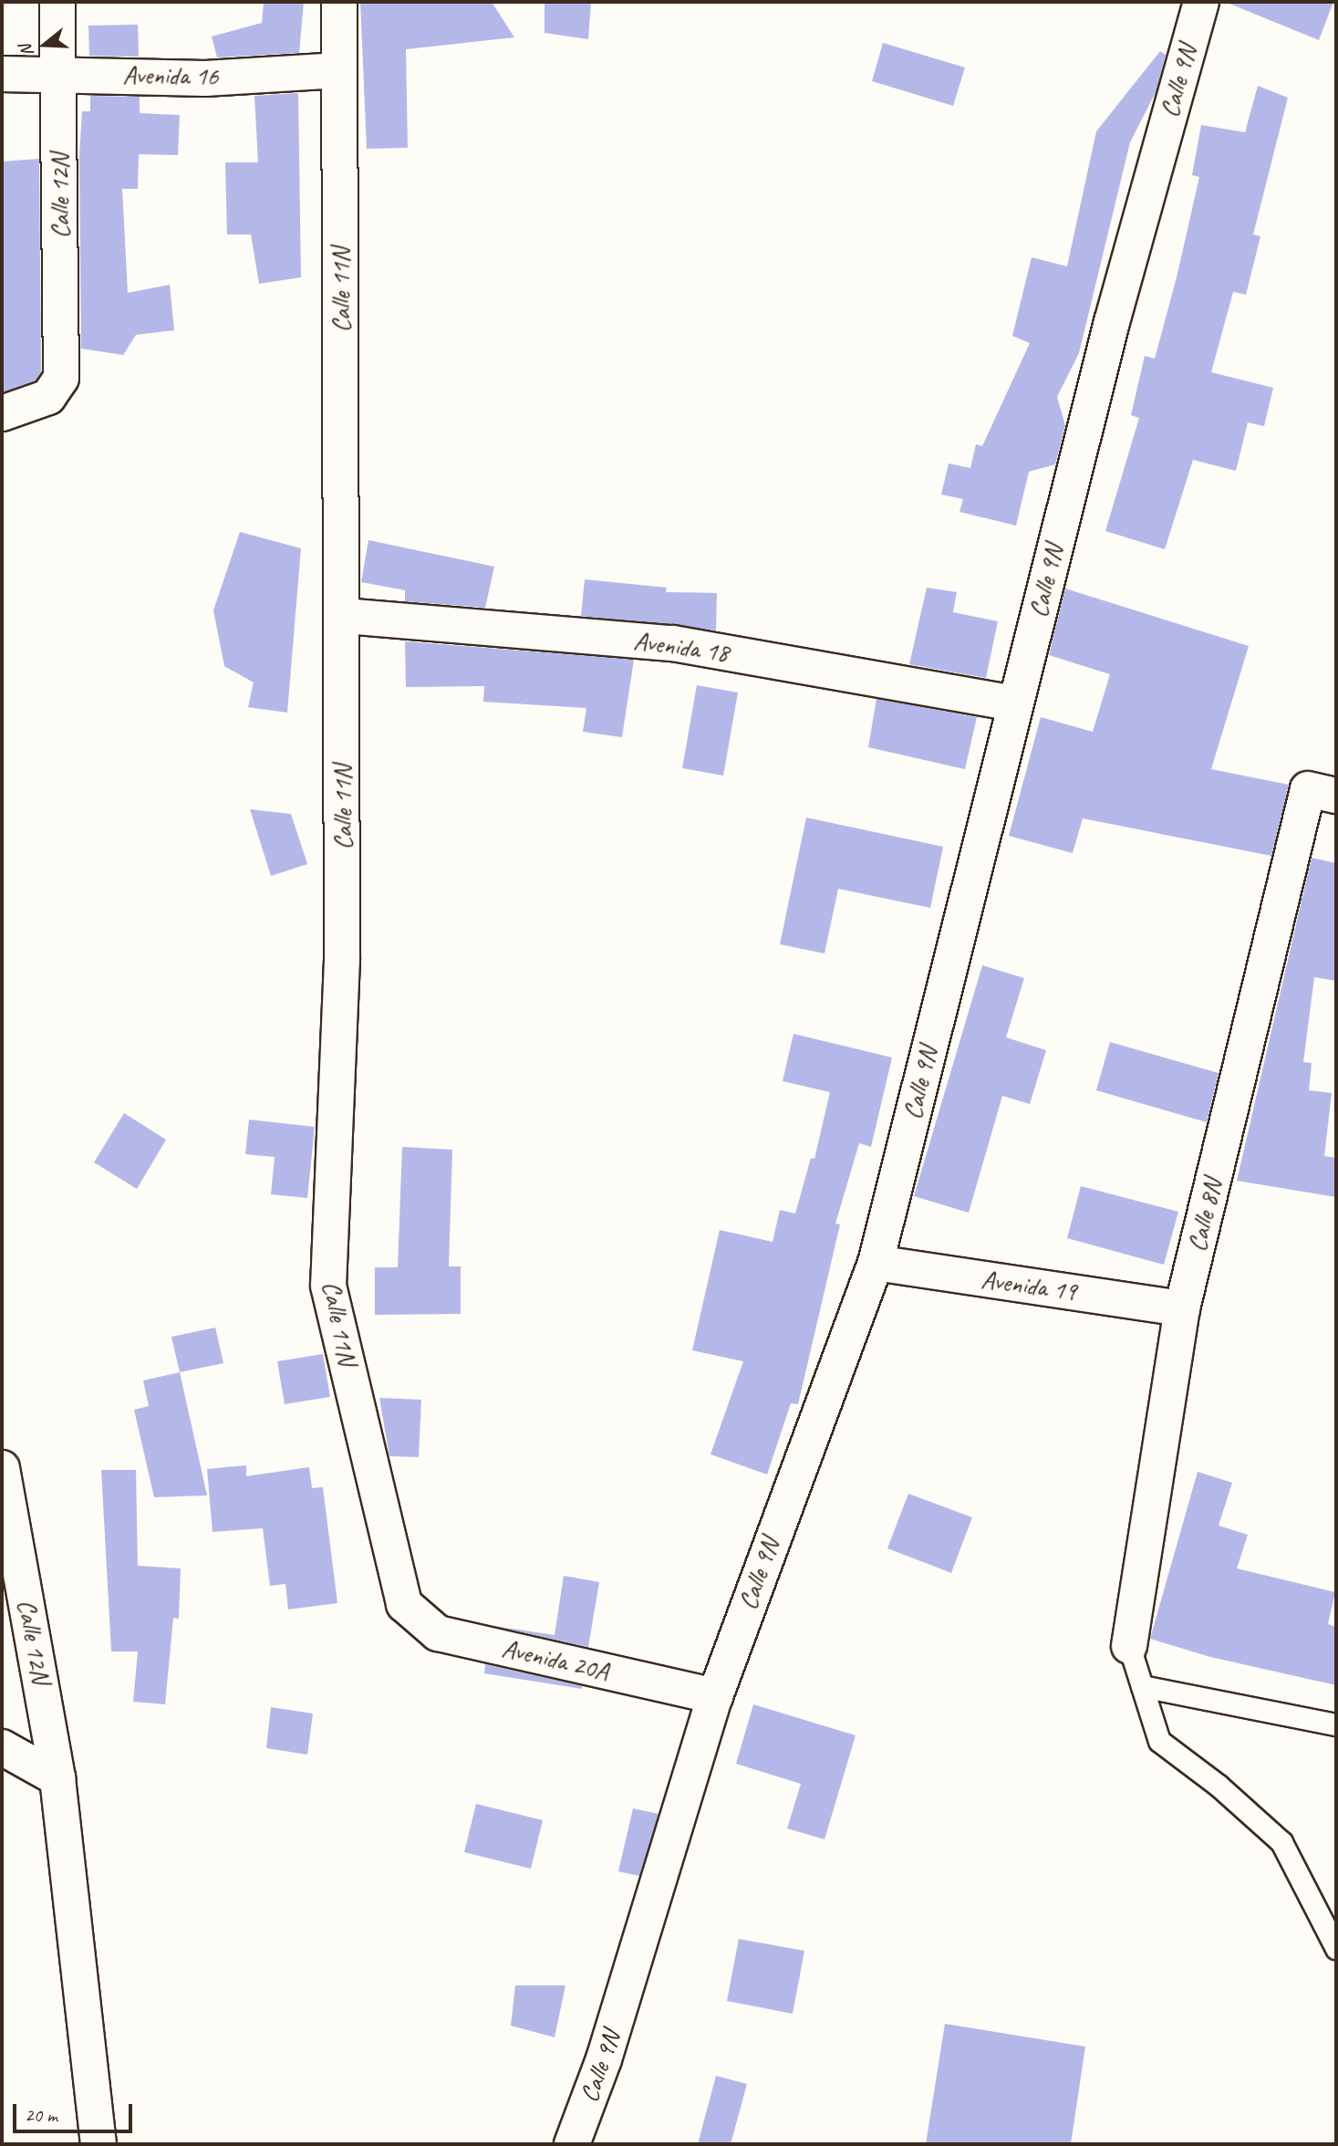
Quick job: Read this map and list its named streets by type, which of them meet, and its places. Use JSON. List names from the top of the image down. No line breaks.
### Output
{"streets":{"street":["Avenida 16","Calle 9N","Calle 12N","Calle 11N","Avenida 18","Calle 8N","Avenida 19","Avenida 20A"]},"crossings":[["Avenida 16","Calle 12N"],["Avenida 16","Calle 11N"],["Calle 9N","Avenida 18"],["Calle 9N","Avenida 19"],["Calle 9N","Avenida 20A"],["Calle 11N","Avenida 18"],["Calle 11N","Avenida 20A"],["Calle 8N","Avenida 19"]],"scale_bar":"20 m","north":"left"}
